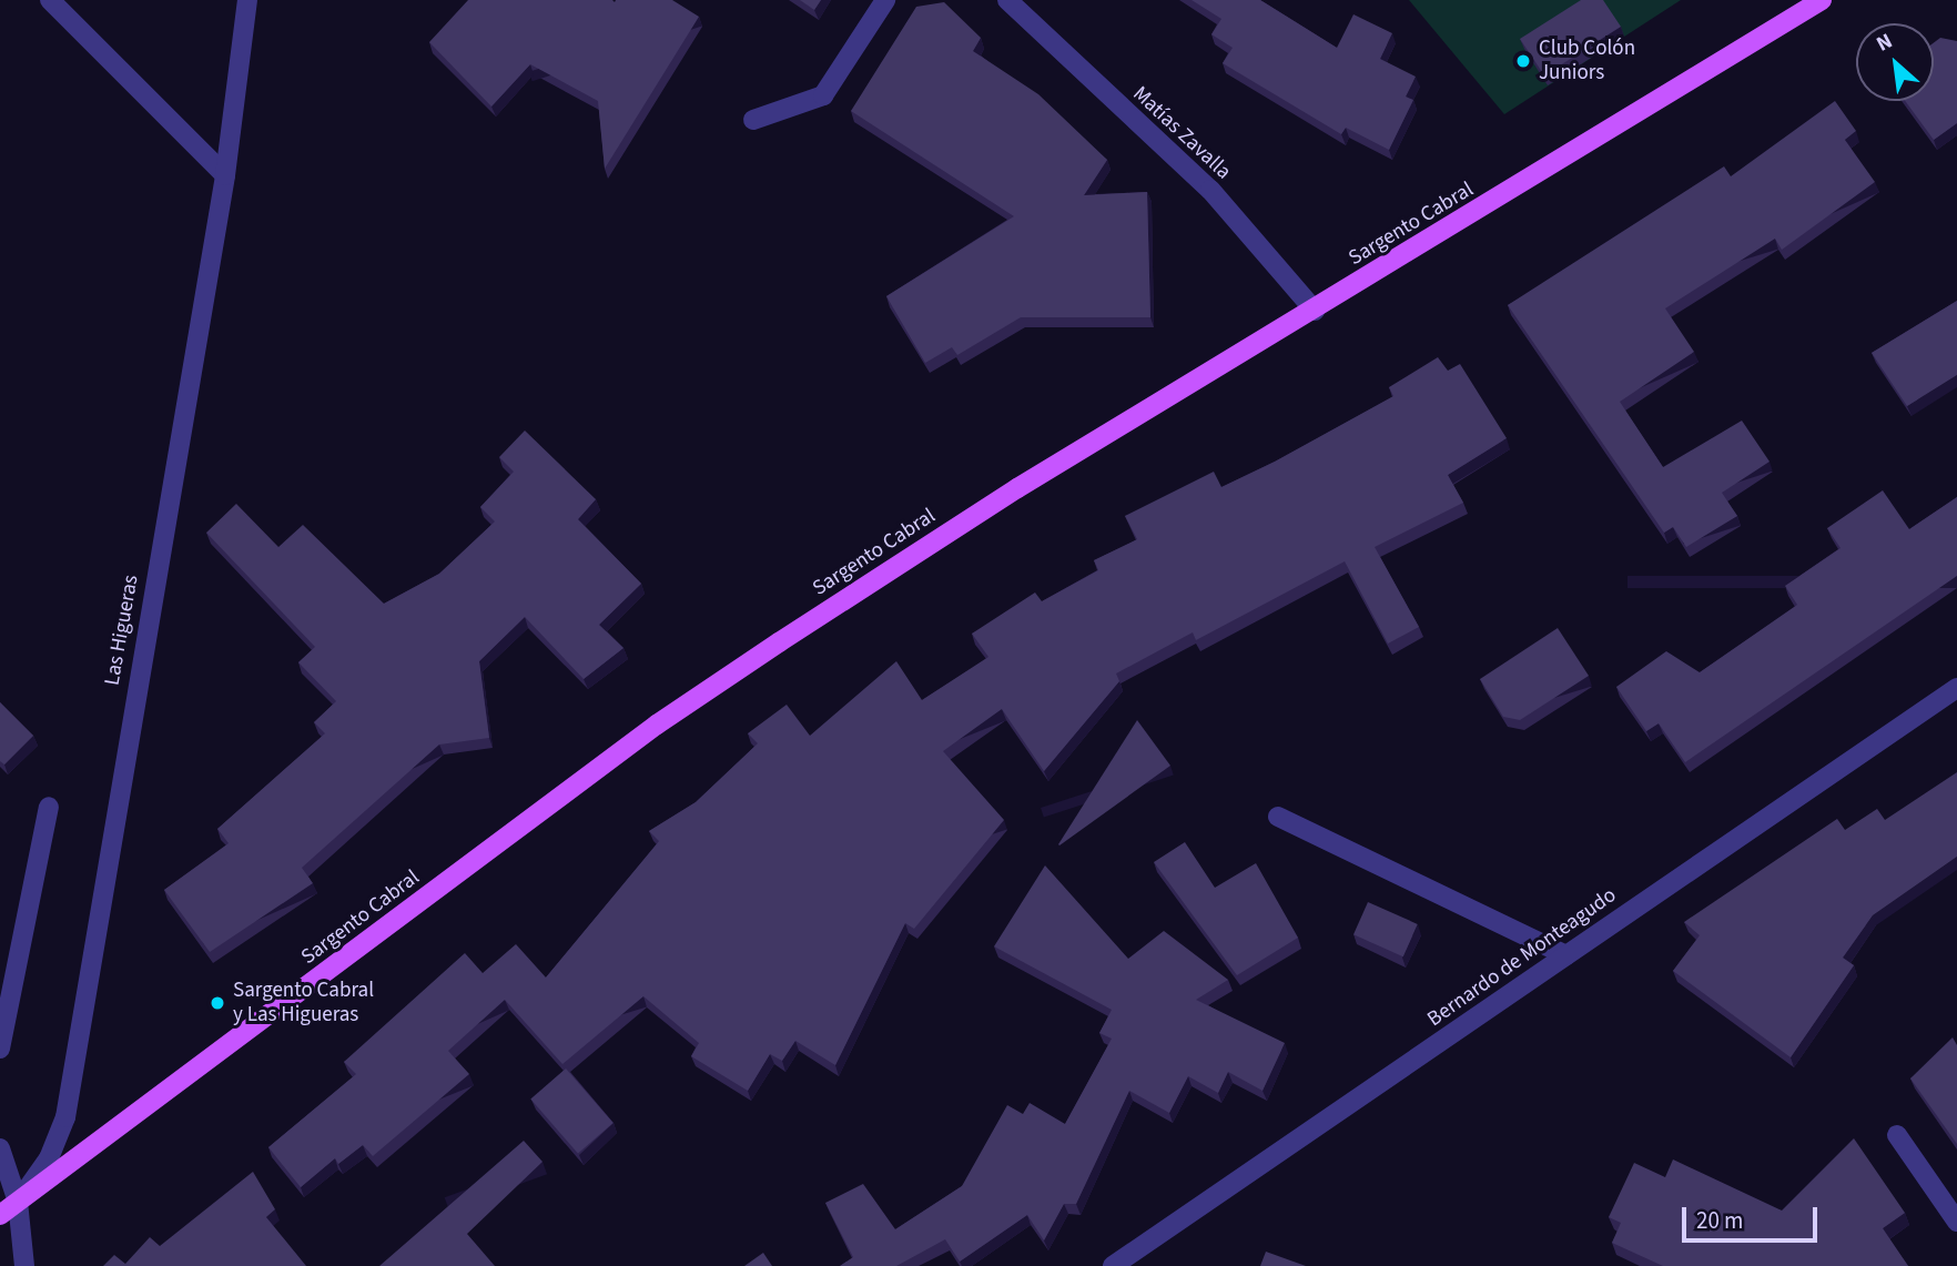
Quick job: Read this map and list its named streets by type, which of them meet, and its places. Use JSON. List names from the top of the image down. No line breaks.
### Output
{"streets":{"main road":["Sargento Cabral"],"street":["Matías Zavalla","Las Higueras","Bernardo de Monteagudo"]},"crossings":[["Matías Zavalla","Sargento Cabral"],["Sargento Cabral","Las Higueras"]],"places":["Club Colón Juniors","Sargento Cabral y Las Higueras"],"scale_bar":"20 m","north":"top left"}
